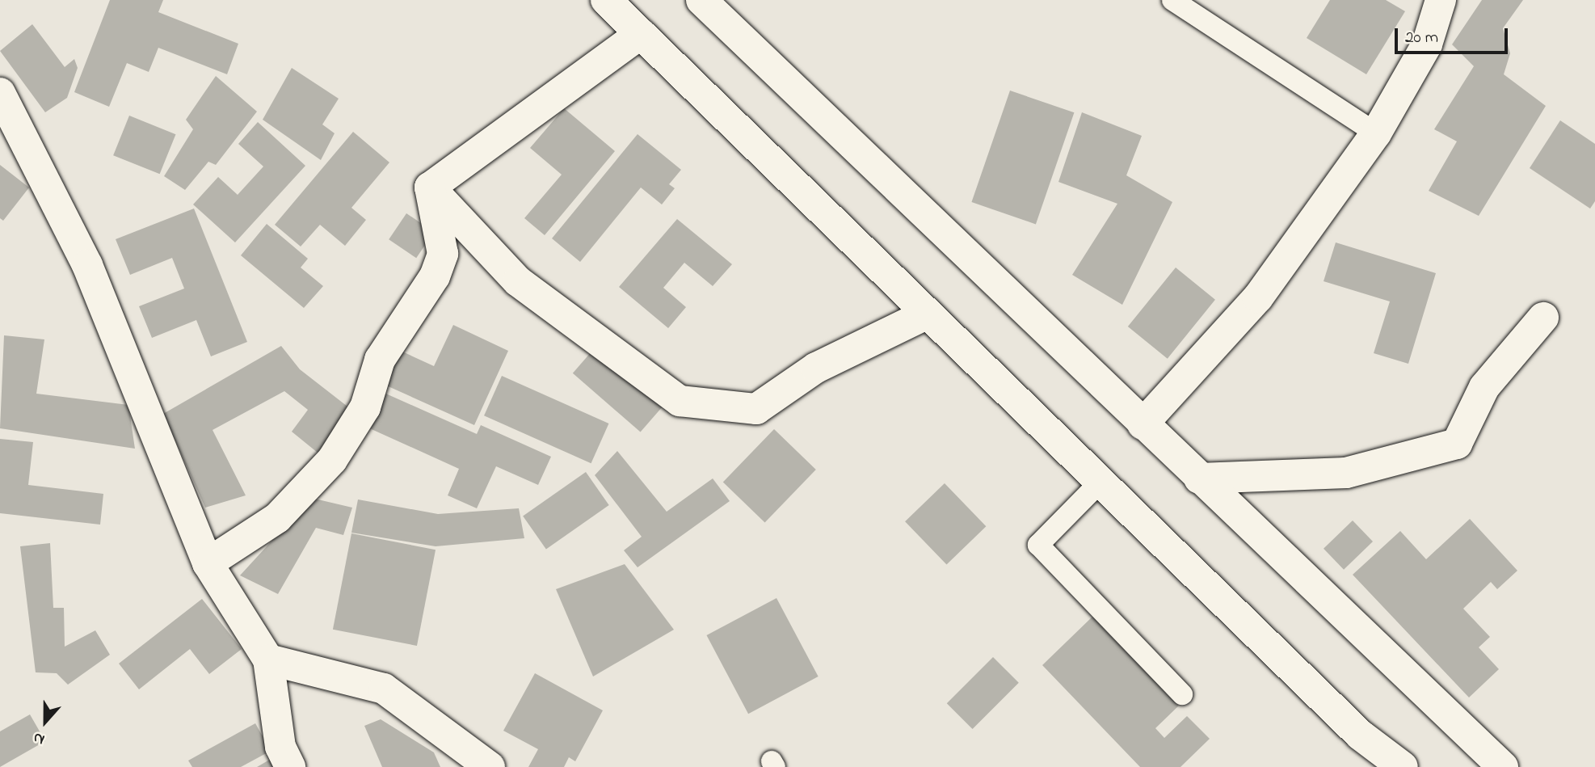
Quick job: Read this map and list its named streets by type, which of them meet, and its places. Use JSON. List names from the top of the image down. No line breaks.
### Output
{"scale_bar":"20 m","north":"bottom"}
